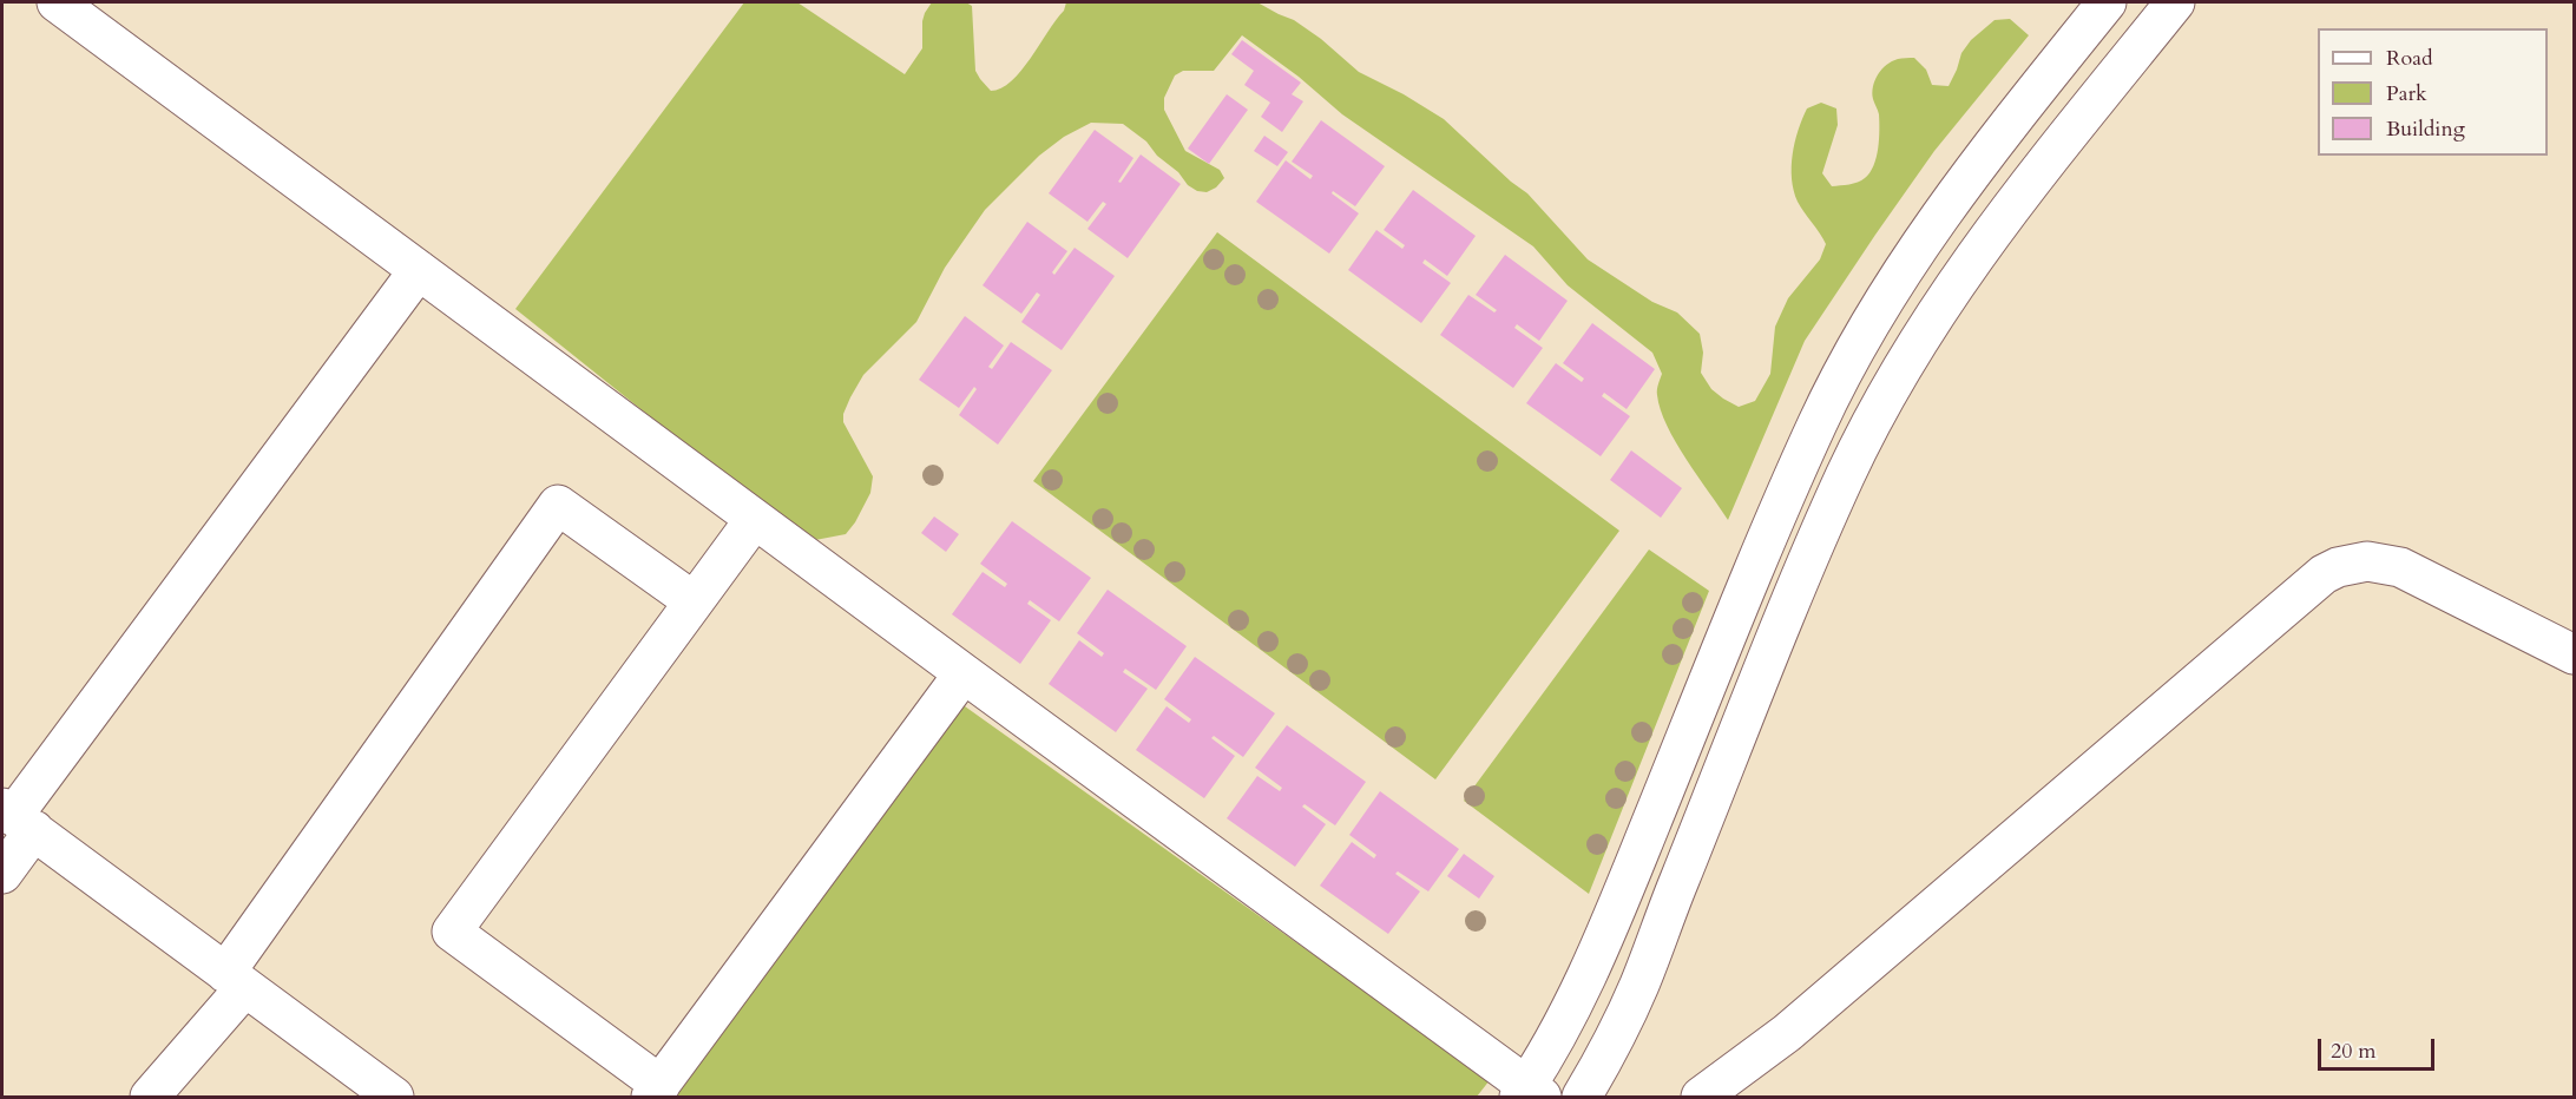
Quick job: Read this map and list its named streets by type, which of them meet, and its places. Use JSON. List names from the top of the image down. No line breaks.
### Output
{"legend":["Road","Park","Building"],"scale_bar":"20 m"}
